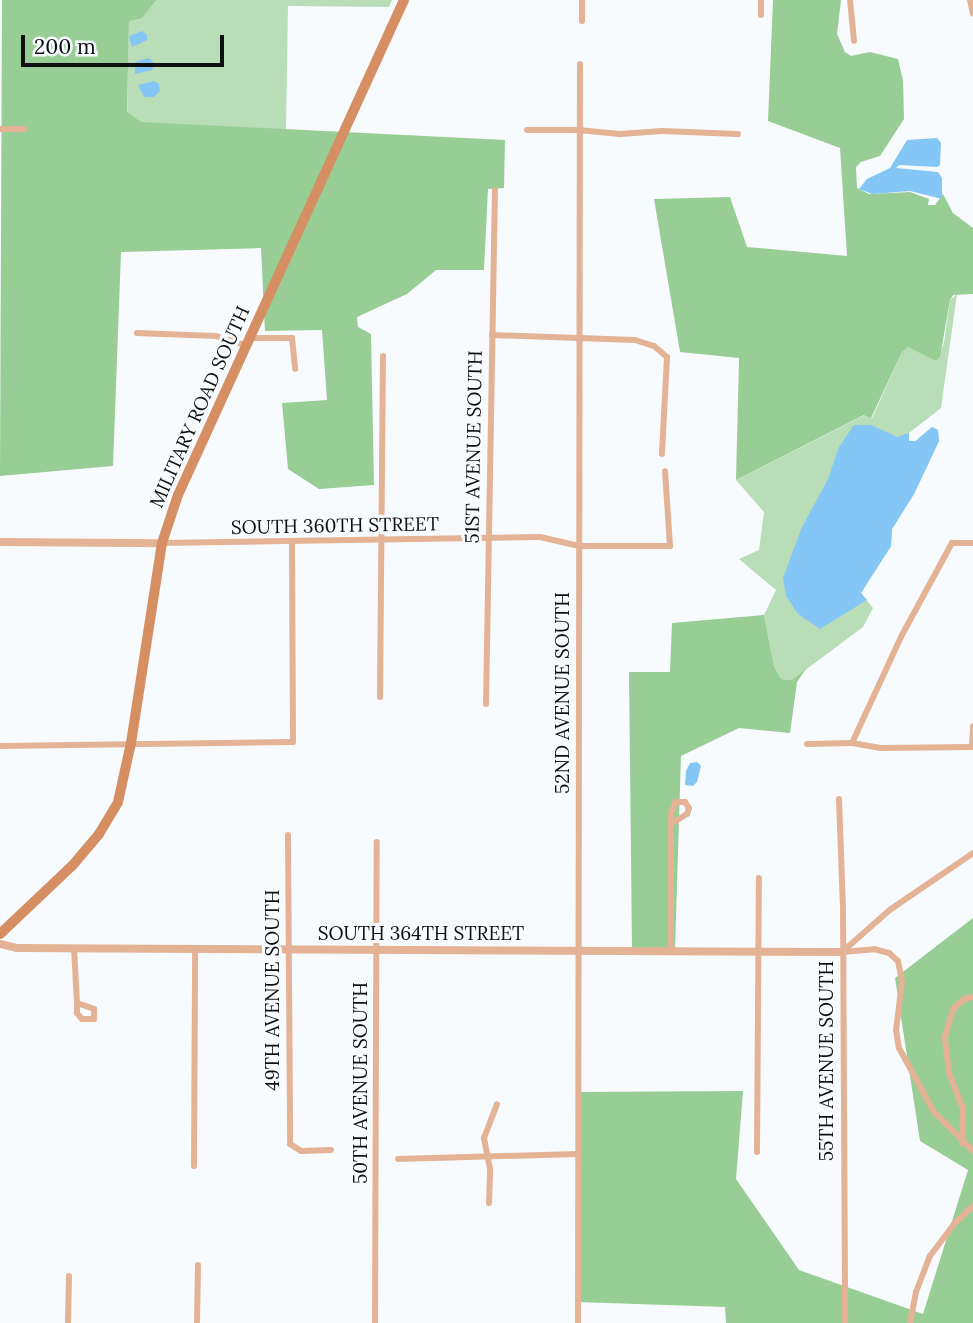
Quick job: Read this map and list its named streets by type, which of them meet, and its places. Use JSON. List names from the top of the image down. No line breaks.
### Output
{"streets":{"main road":["MILITARY ROAD SOUTH"],"street":["51ST AVENUE SOUTH","SOUTH 360TH STREET","52ND AVENUE SOUTH","SOUTH 364TH STREET","49TH AVENUE SOUTH","55TH AVENUE SOUTH","50TH AVENUE SOUTH"]},"crossings":[["MILITARY ROAD SOUTH","SOUTH 360TH STREET"],["51ST AVENUE SOUTH","SOUTH 360TH STREET"],["SOUTH 360TH STREET","52ND AVENUE SOUTH"],["52ND AVENUE SOUTH","SOUTH 364TH STREET"],["SOUTH 364TH STREET","49TH AVENUE SOUTH"],["SOUTH 364TH STREET","55TH AVENUE SOUTH"],["SOUTH 364TH STREET","50TH AVENUE SOUTH"]],"scale_bar":"200 m"}
